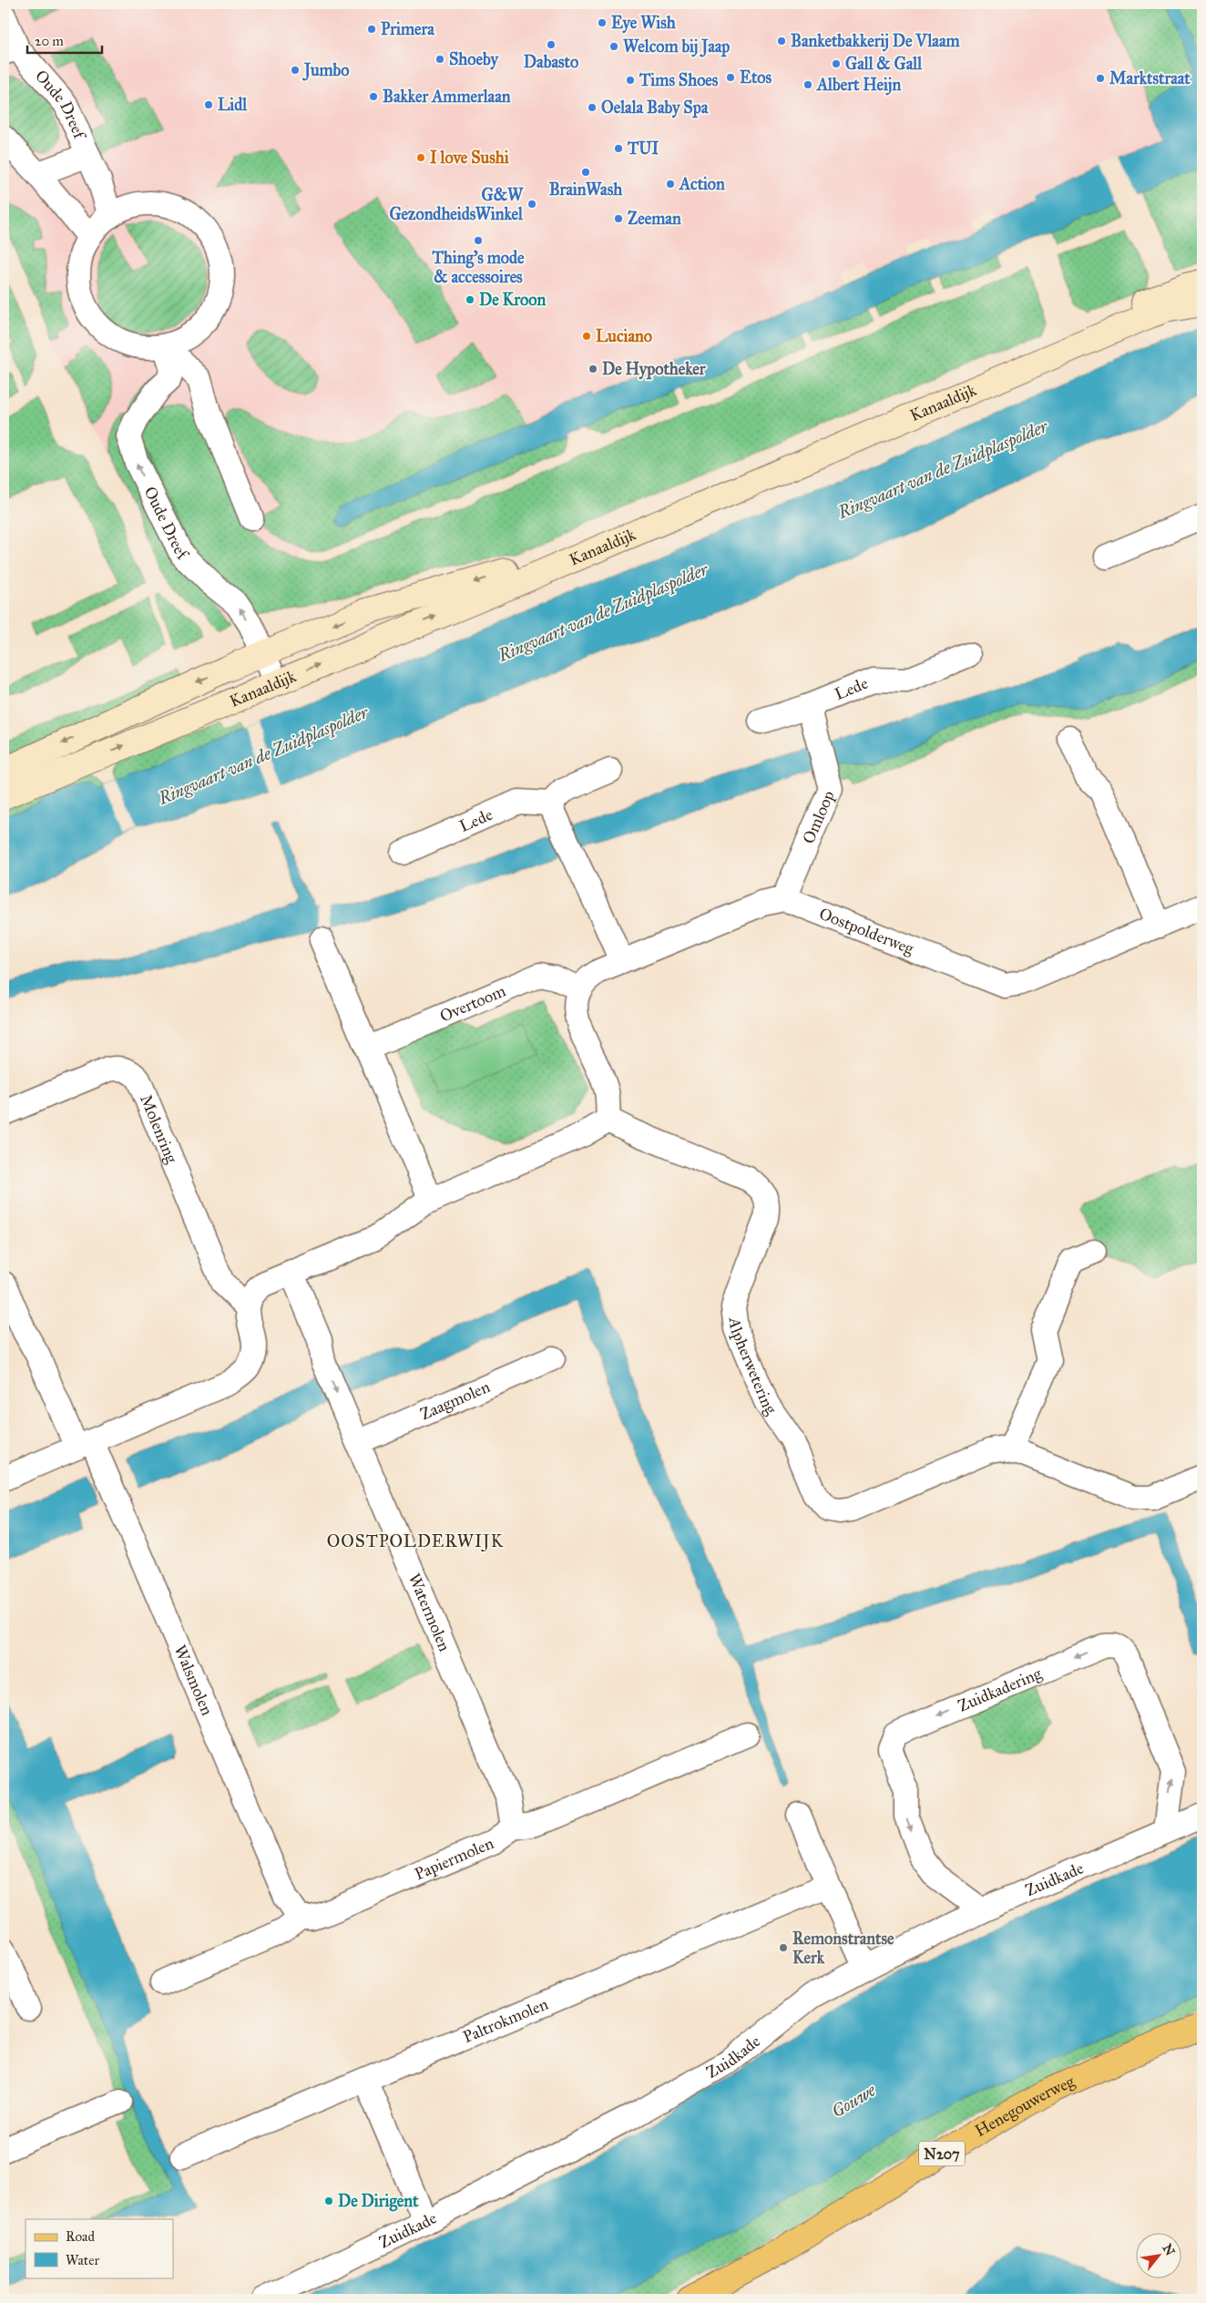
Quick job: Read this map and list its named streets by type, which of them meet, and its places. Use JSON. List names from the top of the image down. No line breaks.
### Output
{"streets":{"main road":["Kanaaldijk","Henegouwerweg","N207"],"street":["Oude Dreef","Lede","Omloop","Oostpolderweg","Overtoom","Molenring","Alpherwetering","Zaagmolen","Watermolen","Walsmolen","Zuidkadering","Papiermolen","Zuidkade","Paltrokmolen"]},"crossings":[["Oude Dreef","Kanaaldijk"],["Lede","Omloop"],["Omloop","Oostpolderweg"],["Zaagmolen","Watermolen"],["Watermolen","Papiermolen"],["Walsmolen","Papiermolen"],["Zuidkadering","Zuidkade"]],"districts":["OOSTPOLDERWIJK"],"water":["Ringvaart van de Zuidplaspolder","Gouwe"],"places":["Eye Wish","Primera","Banketbakkerij De Vlaam","Dabasto","Welcom bij Jaap","Shoeby","Gall & Gall","Jumbo","Etos","Marktstraat","Tims Shoes","Albert Heijn","Bakker Ammerlaan","Lidl","Oelala Baby Spa","TUI","I love Sushi","BrainWash","Action","G&W GezondheidsWinkel","Zeeman","Thing's mode & accessoires","De Kroon","Luciano","De Hypotheker","Remonstrantse Kerk","De Dirigent"],"legend":["Road","Water"],"scale_bar":"20 m","north":"top right"}
